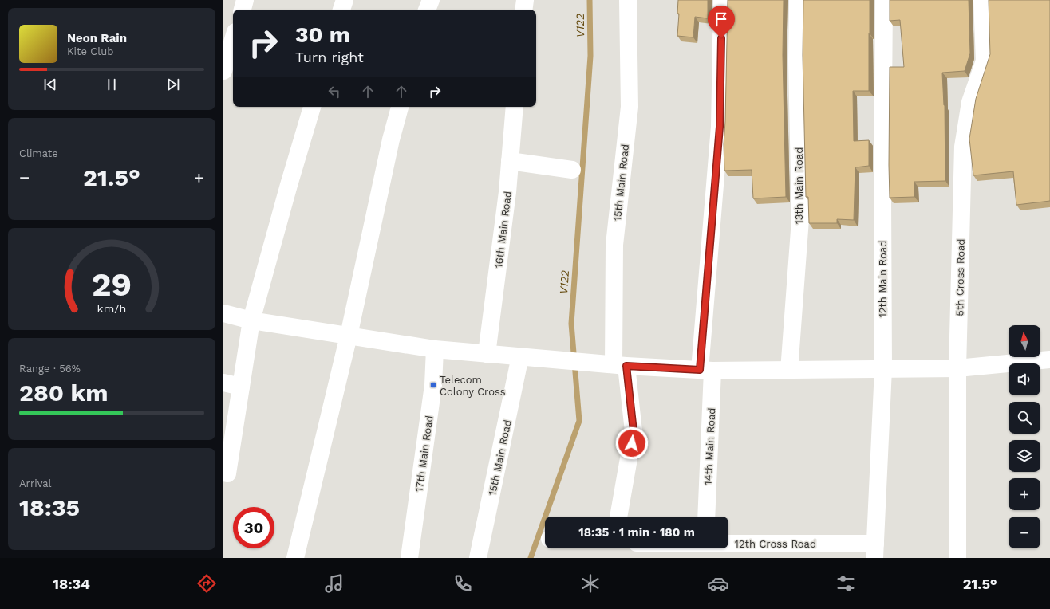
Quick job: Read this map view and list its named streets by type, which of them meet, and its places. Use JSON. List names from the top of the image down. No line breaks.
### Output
{"streets":{"street":["15th Main Road","13th Main Road","16th Main Road","5th Cross Road","12th Main Road","14th Main Road","17th Main Road","12th Cross Road"]},"crossings":[["12th Main Road","12th Cross Road"]],"water":["V122"],"places":{"transit":["Telecom Colony Cross"]},"north":"top","page":{"turn":["30 m","Turn right"],"song":["Neon Rain","Kite Club"],"tile":["Climate",["Range · 56%","280 km"],["Arrival","18:35"]],"heat":["−","21.5°","+"],"map_buttons":["+","−"],"limit":"30","trip":"18:35 · 1 min · 180 m","tabs":["18:34","21.5°"],"gauge":["29","km/h"]}}
